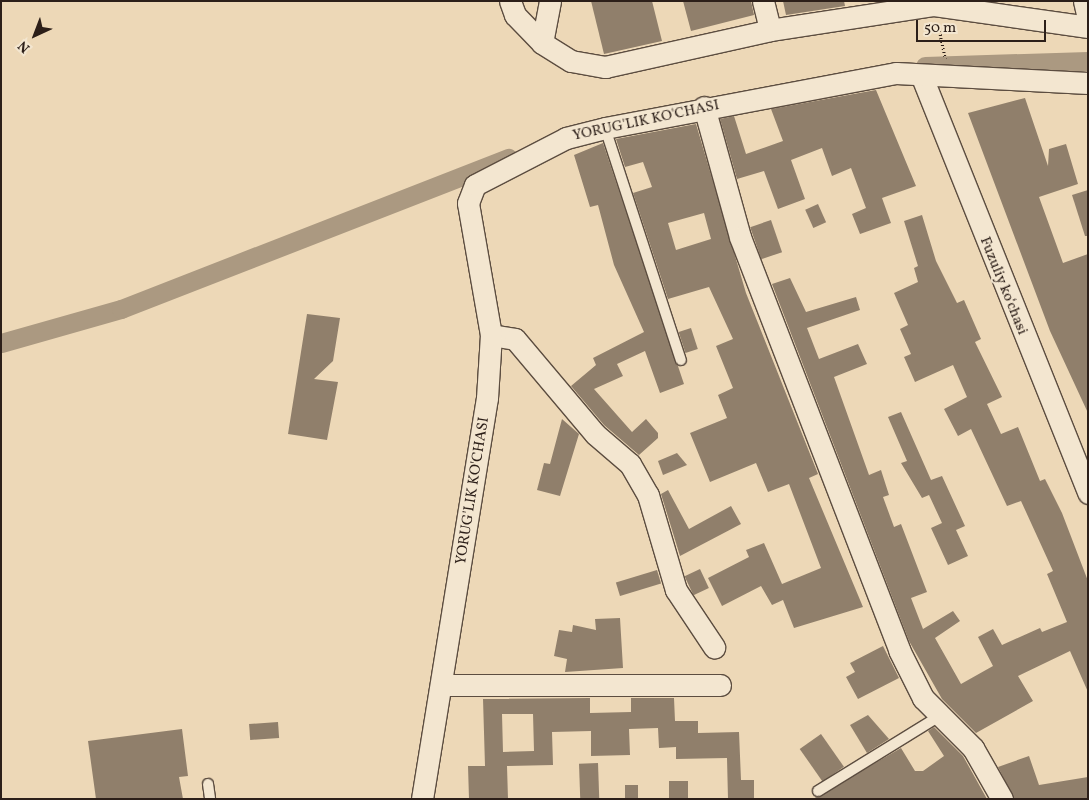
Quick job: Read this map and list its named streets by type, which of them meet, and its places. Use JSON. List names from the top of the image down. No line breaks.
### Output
{"streets":{"street":["YORUG'LIK KO'CHASI","Fuzuliy koʻchasi"]},"crossings":[["YORUG'LIK KO'CHASI","Fuzuliy koʻchasi"]],"scale_bar":"50 m","north":"bottom left"}
